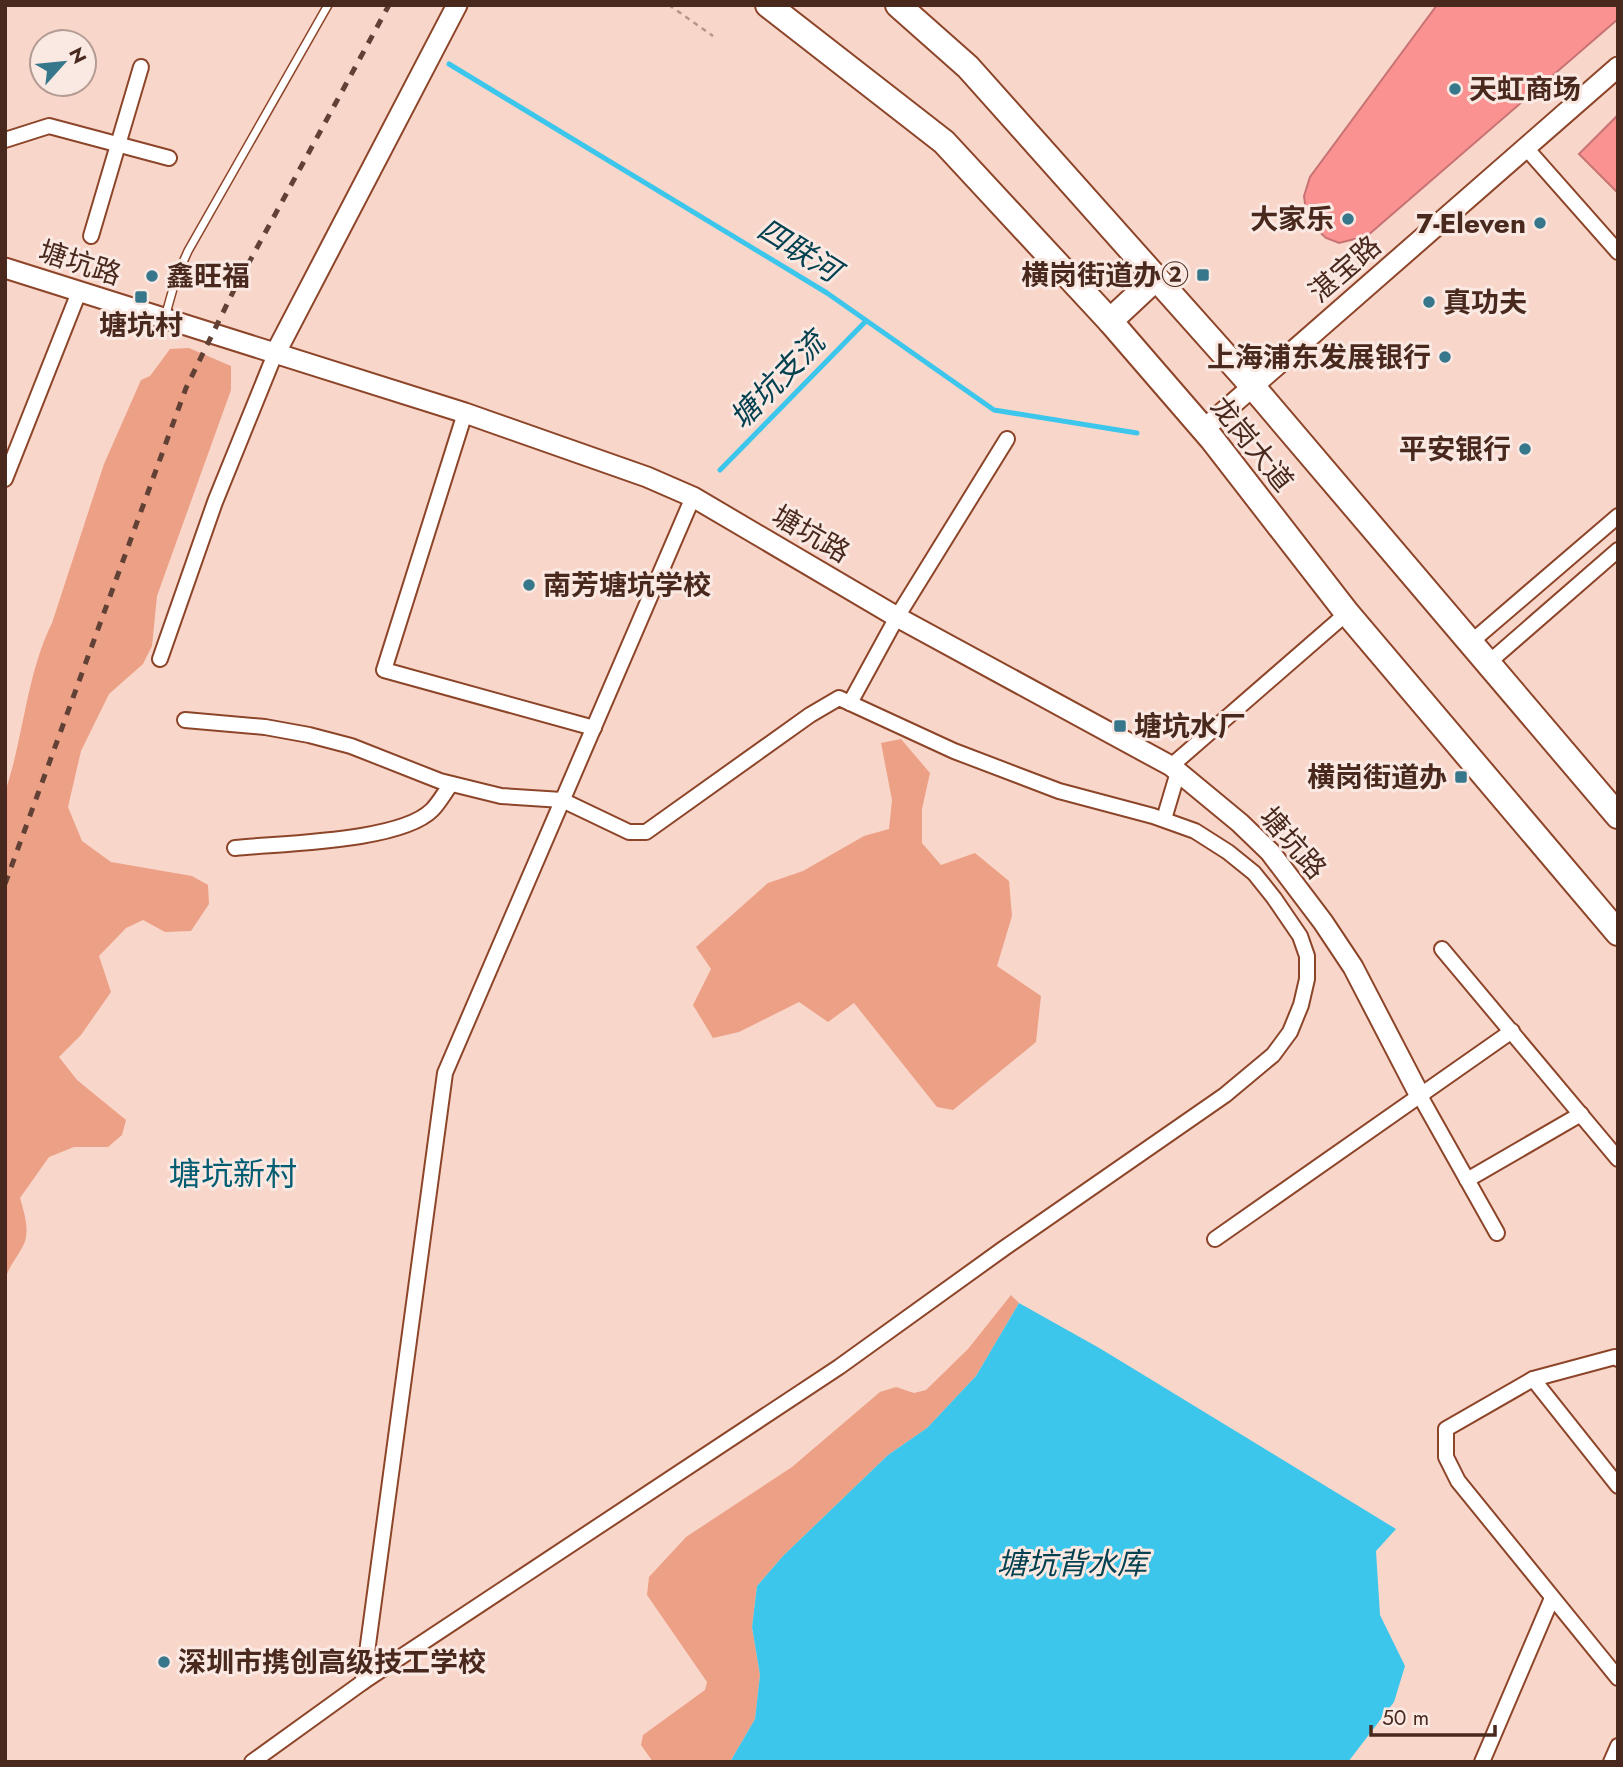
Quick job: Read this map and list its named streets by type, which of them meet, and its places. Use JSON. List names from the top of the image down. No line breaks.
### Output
{"streets":{"highway":["龙岗大道"],"street":["塘坑路","湛宝路"]},"crossings":[["湛宝路","龙岗大道"]],"districts":["塘坑新村"],"water":["四联河","塘坑支流","塘坑背水库"],"places":{"other":["天虹商场","大家乐","7-Eleven","鑫旺福","真功夫","上海浦东发展银行","平安银行","南芳塘坑学校","深圳市携创高级技工学校"],"transit":["横岗街道办②","塘坑村","塘坑水厂","横岗街道办"]},"scale_bar":"50 m","north":"top right"}
